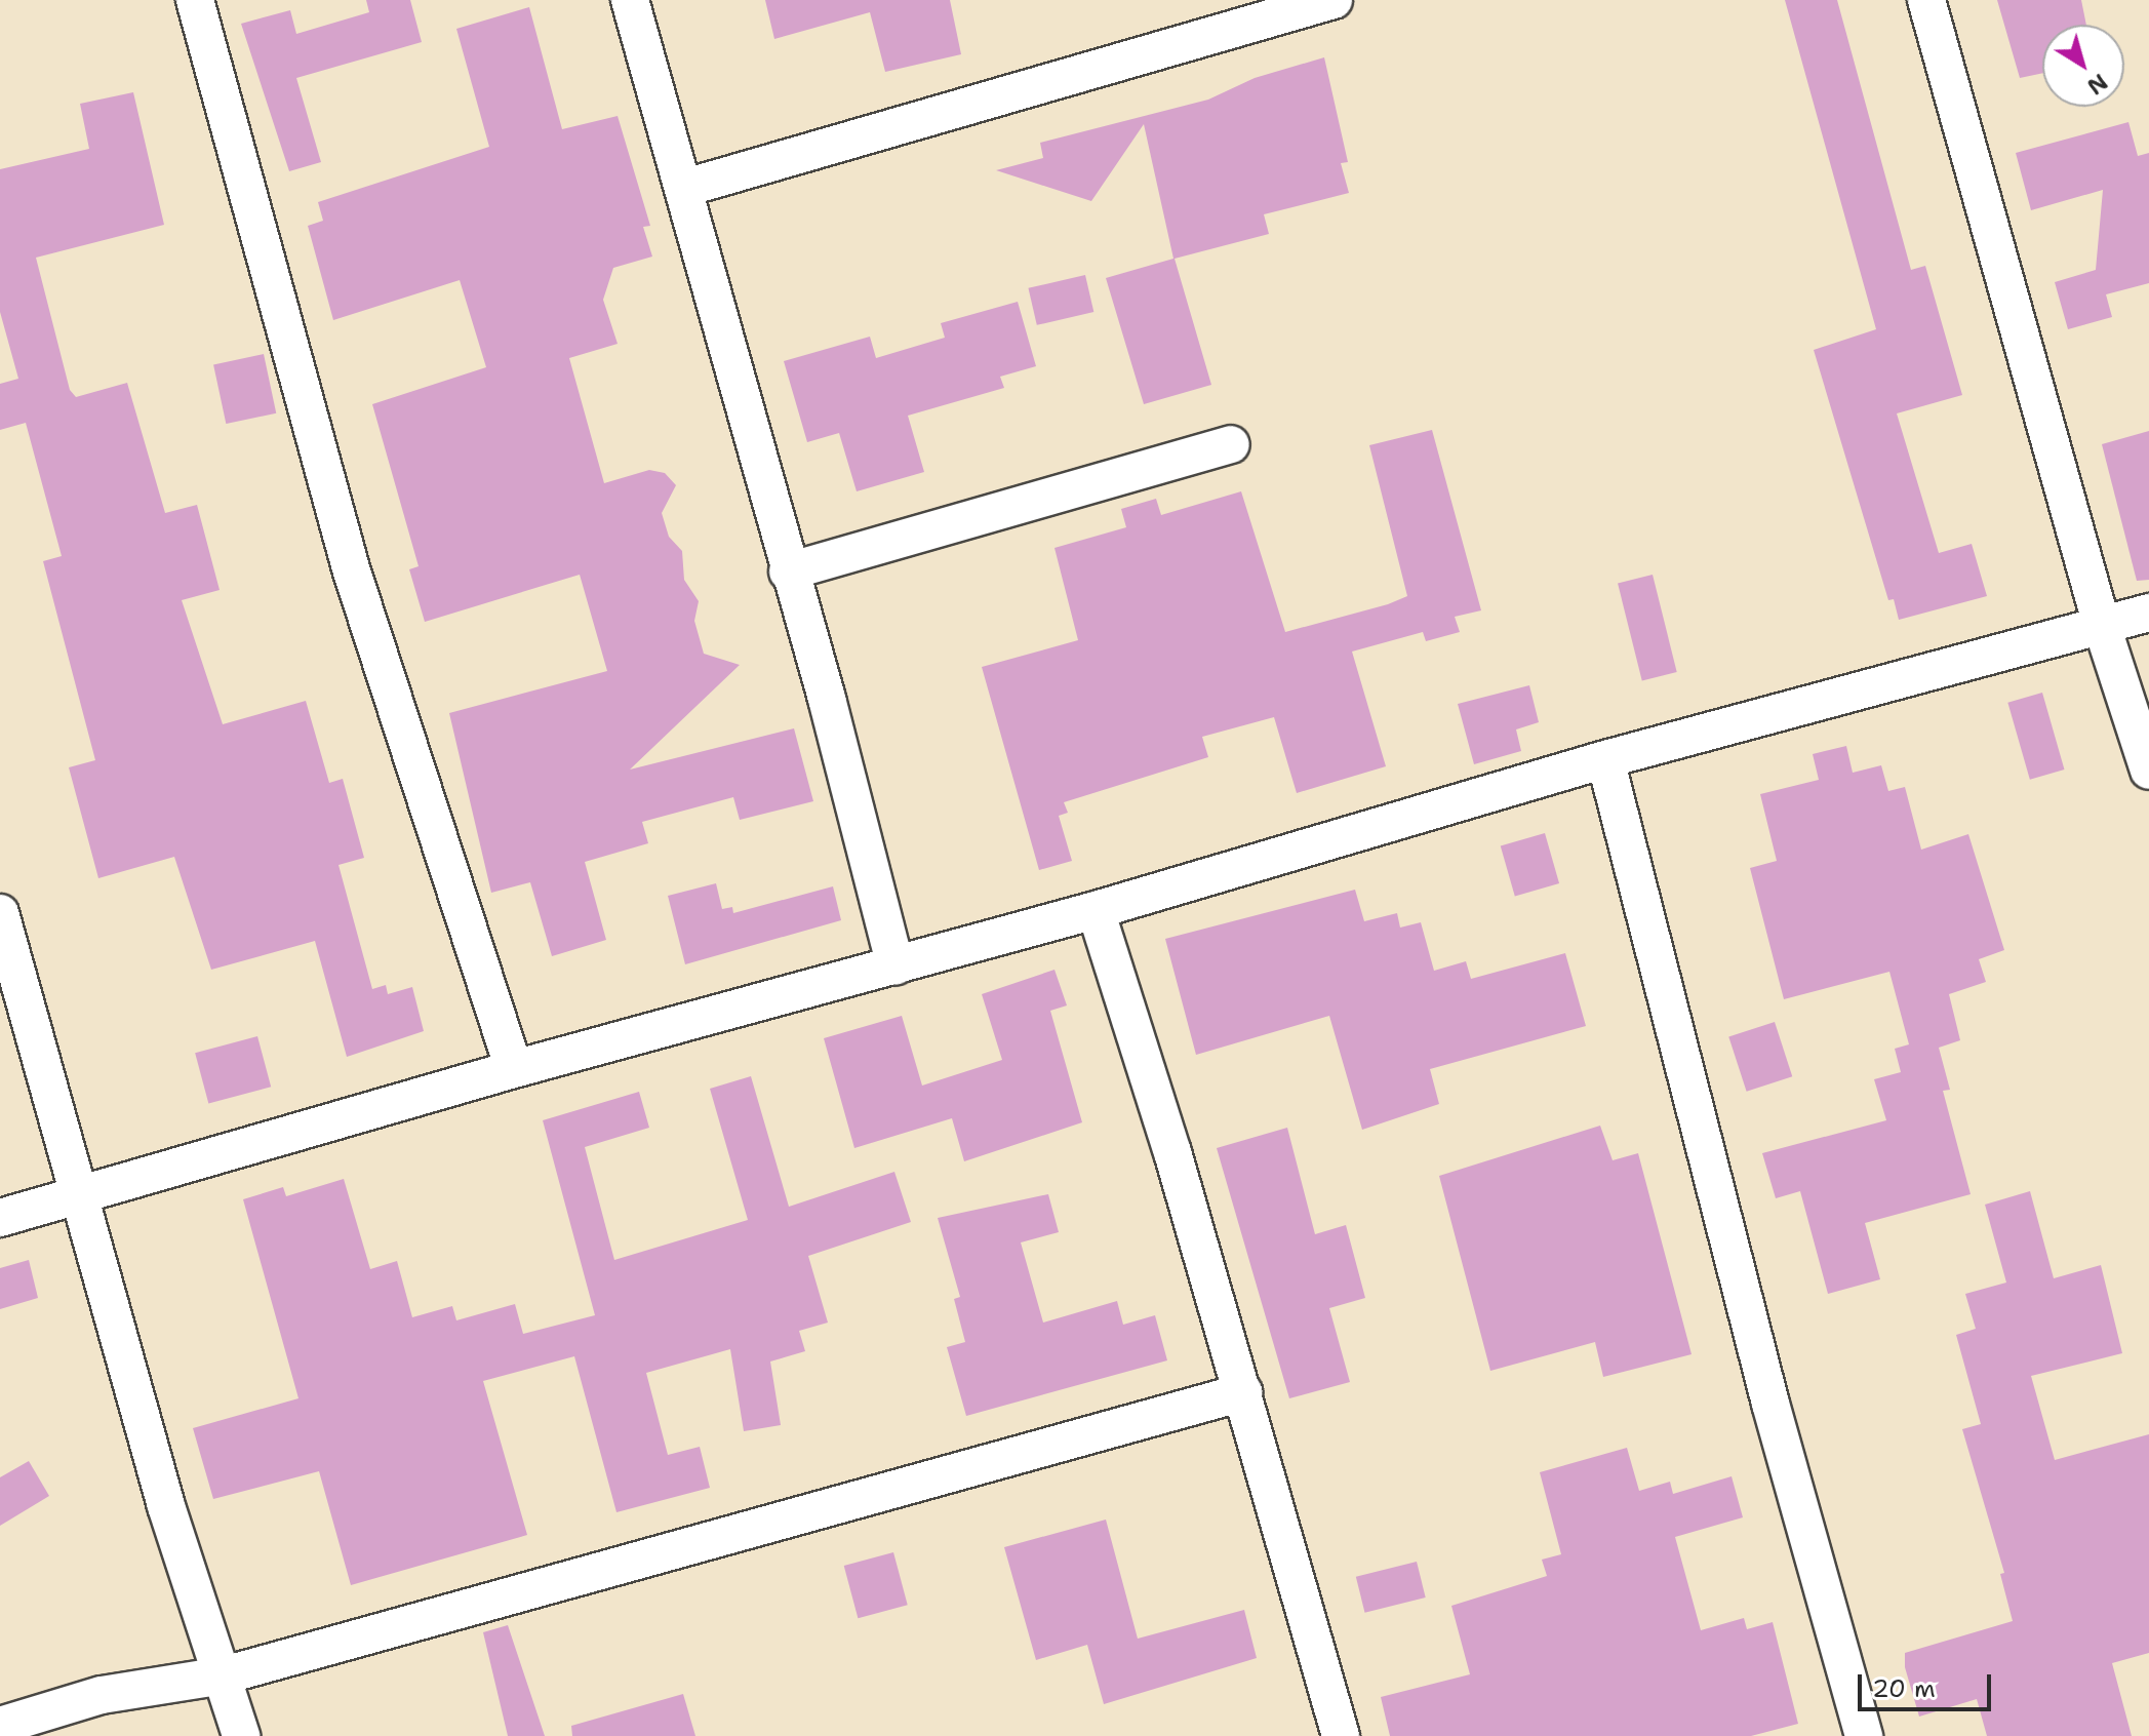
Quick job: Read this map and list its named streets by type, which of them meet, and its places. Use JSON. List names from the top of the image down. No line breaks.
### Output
{"scale_bar":"20 m","north":"bottom right"}
